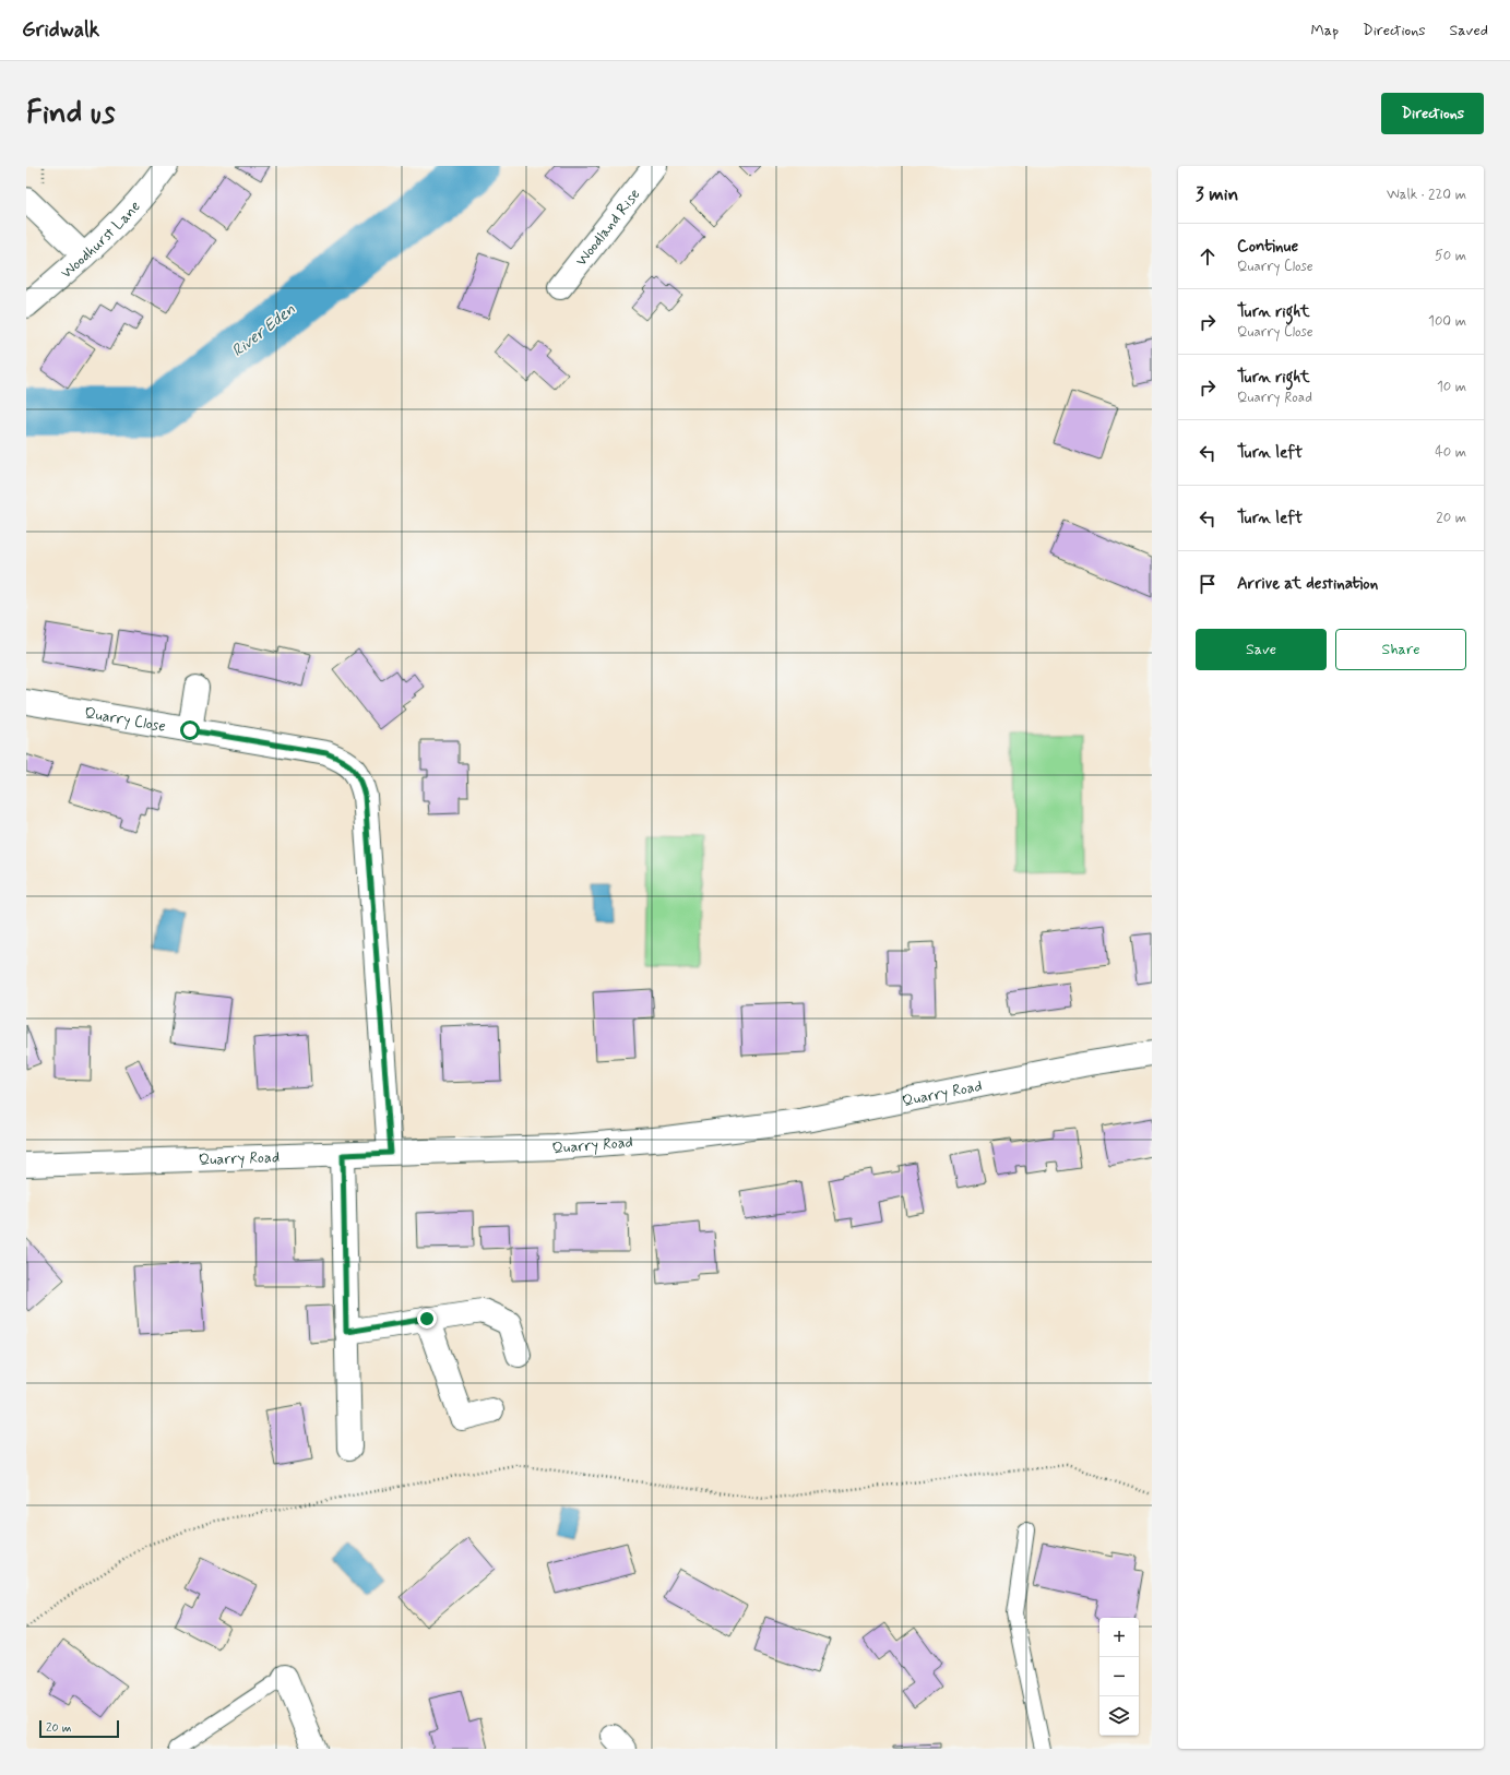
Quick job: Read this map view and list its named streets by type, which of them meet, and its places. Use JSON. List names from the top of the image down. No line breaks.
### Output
{"streets":{"street":["Woodland Rise","Woodhurst Lane","Quarry Close","Quarry Road"]},"crossings":[["Quarry Close","Quarry Road"]],"water":["River Eden"],"scale_bar":"20 m","page":{"header":"Gridwalk","nav":["Map","Directions","Saved"],"buttons":["Directions",["Save","Share"]],"title":"Find us","heading":["3 min","Walk · 220 m"],"list":[["Continue","Quarry Close","50 m"],["Turn right","Quarry Close","100 m"],["Turn right","Quarry Road","10 m"],["Turn left","40 m"],["Turn left","20 m"],"Arrive at destination"],"map_buttons":["+","−"],"scale":"20 m"}}
